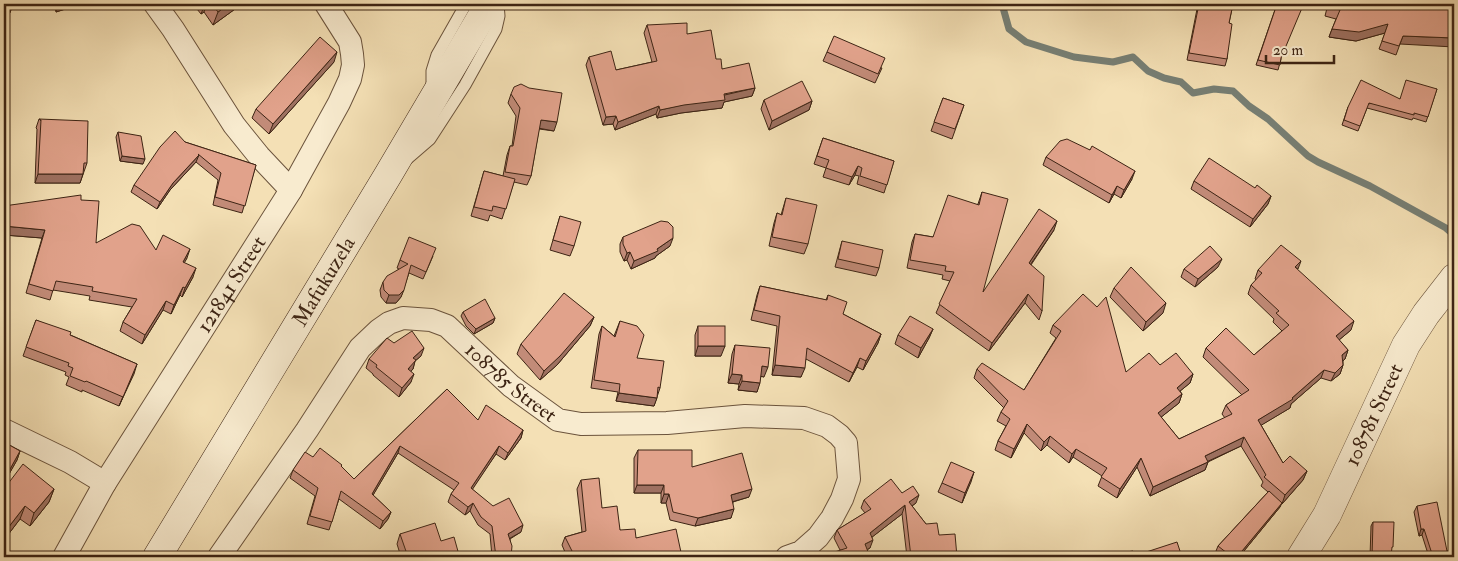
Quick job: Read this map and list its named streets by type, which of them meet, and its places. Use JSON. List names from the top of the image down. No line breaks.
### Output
{"streets":{"main road":["Mafukuzela","108781 Street"],"street":["121841 Street","108785 Street"]},"scale_bar":"20 m"}
